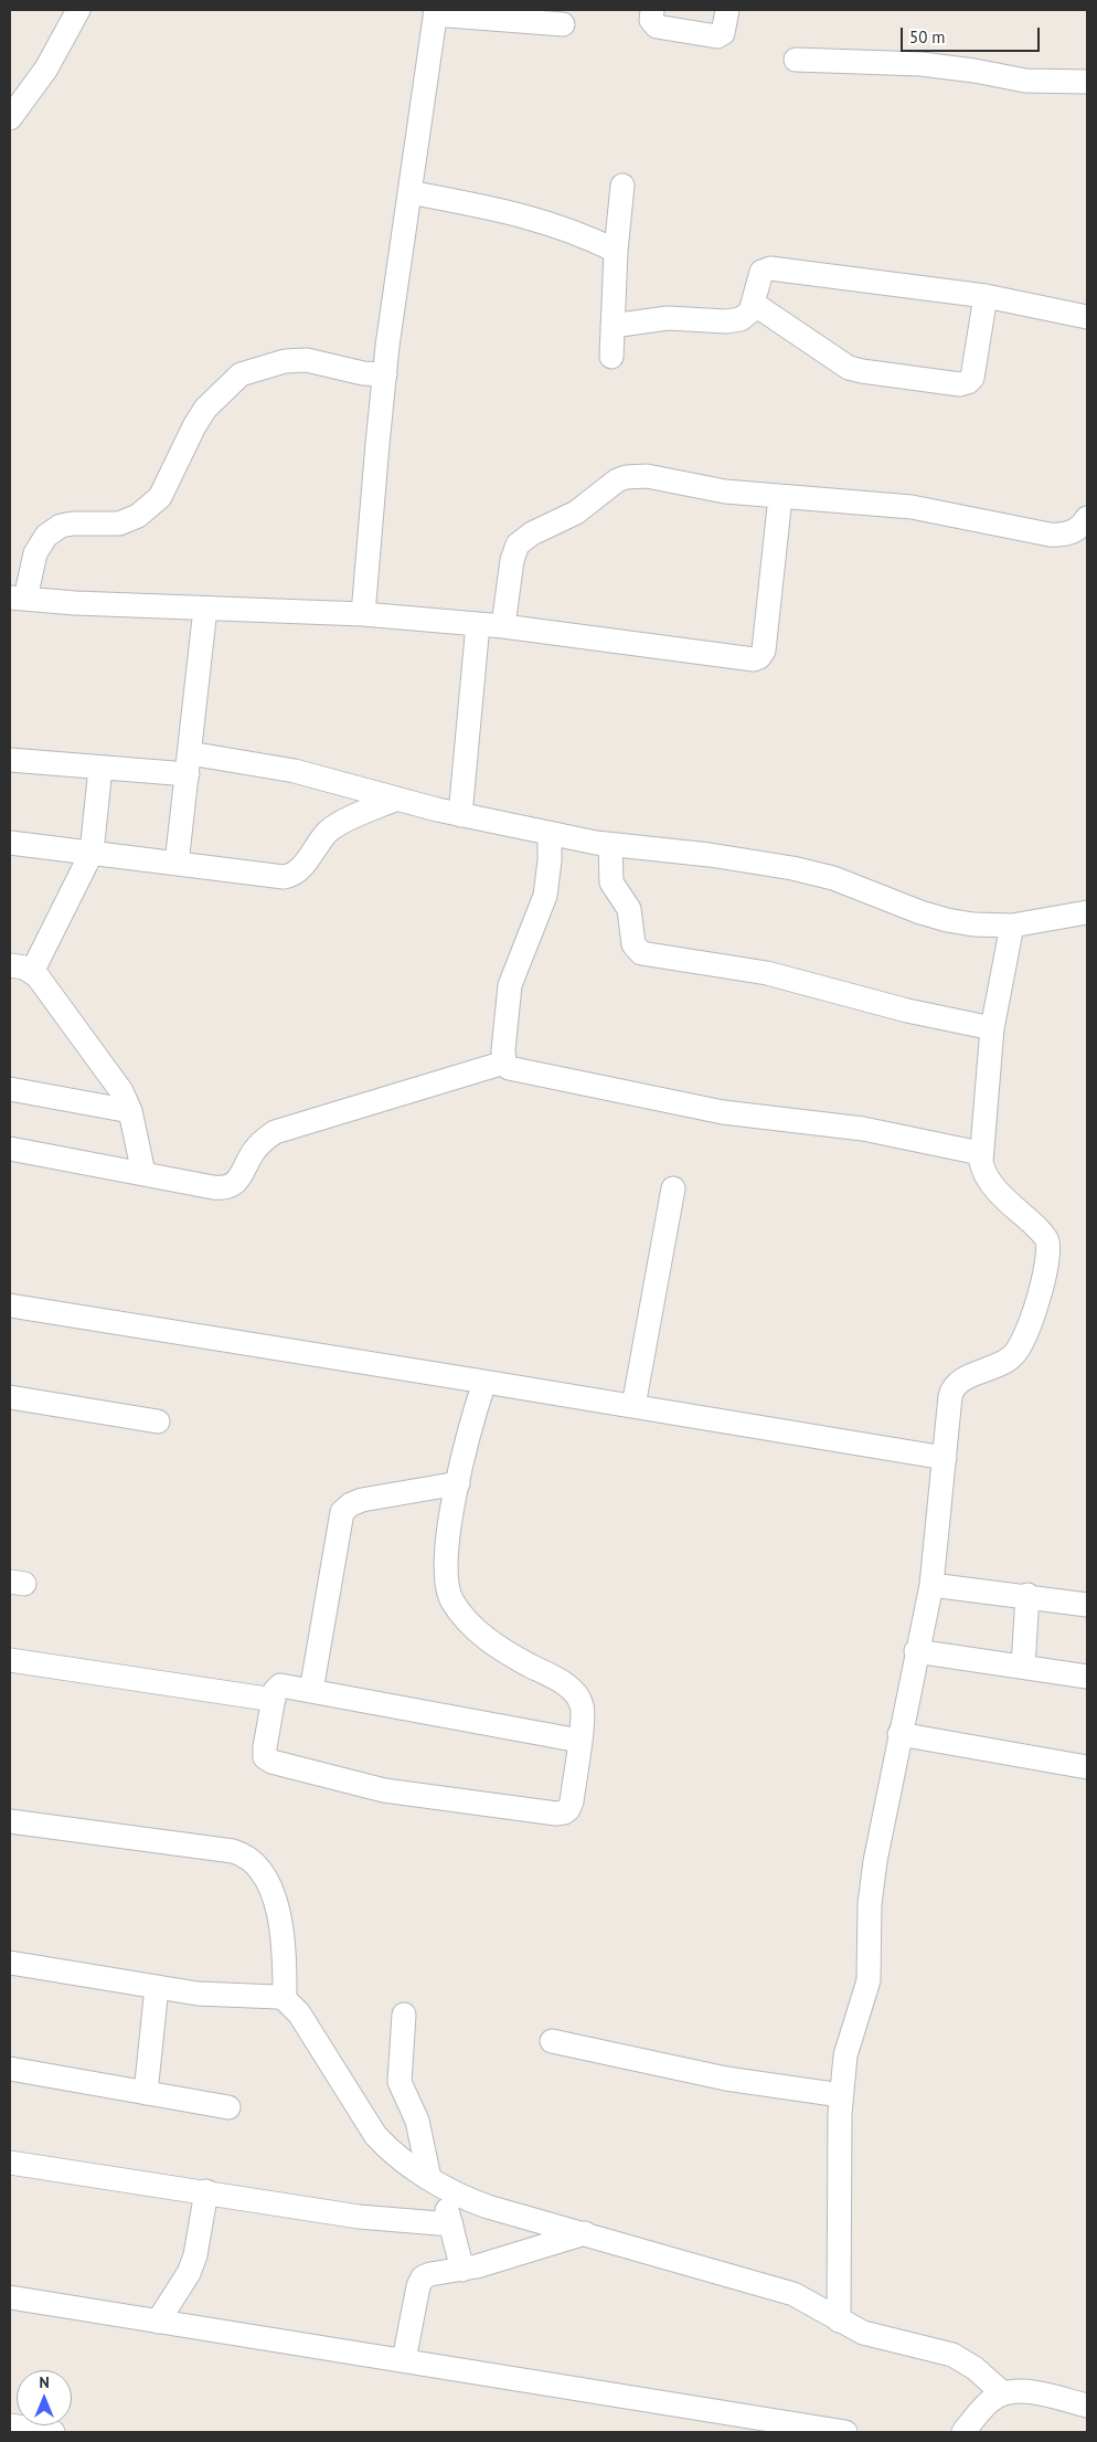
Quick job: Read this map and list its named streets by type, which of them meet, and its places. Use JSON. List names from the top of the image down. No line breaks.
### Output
{"scale_bar":"50 m","north":"top"}
